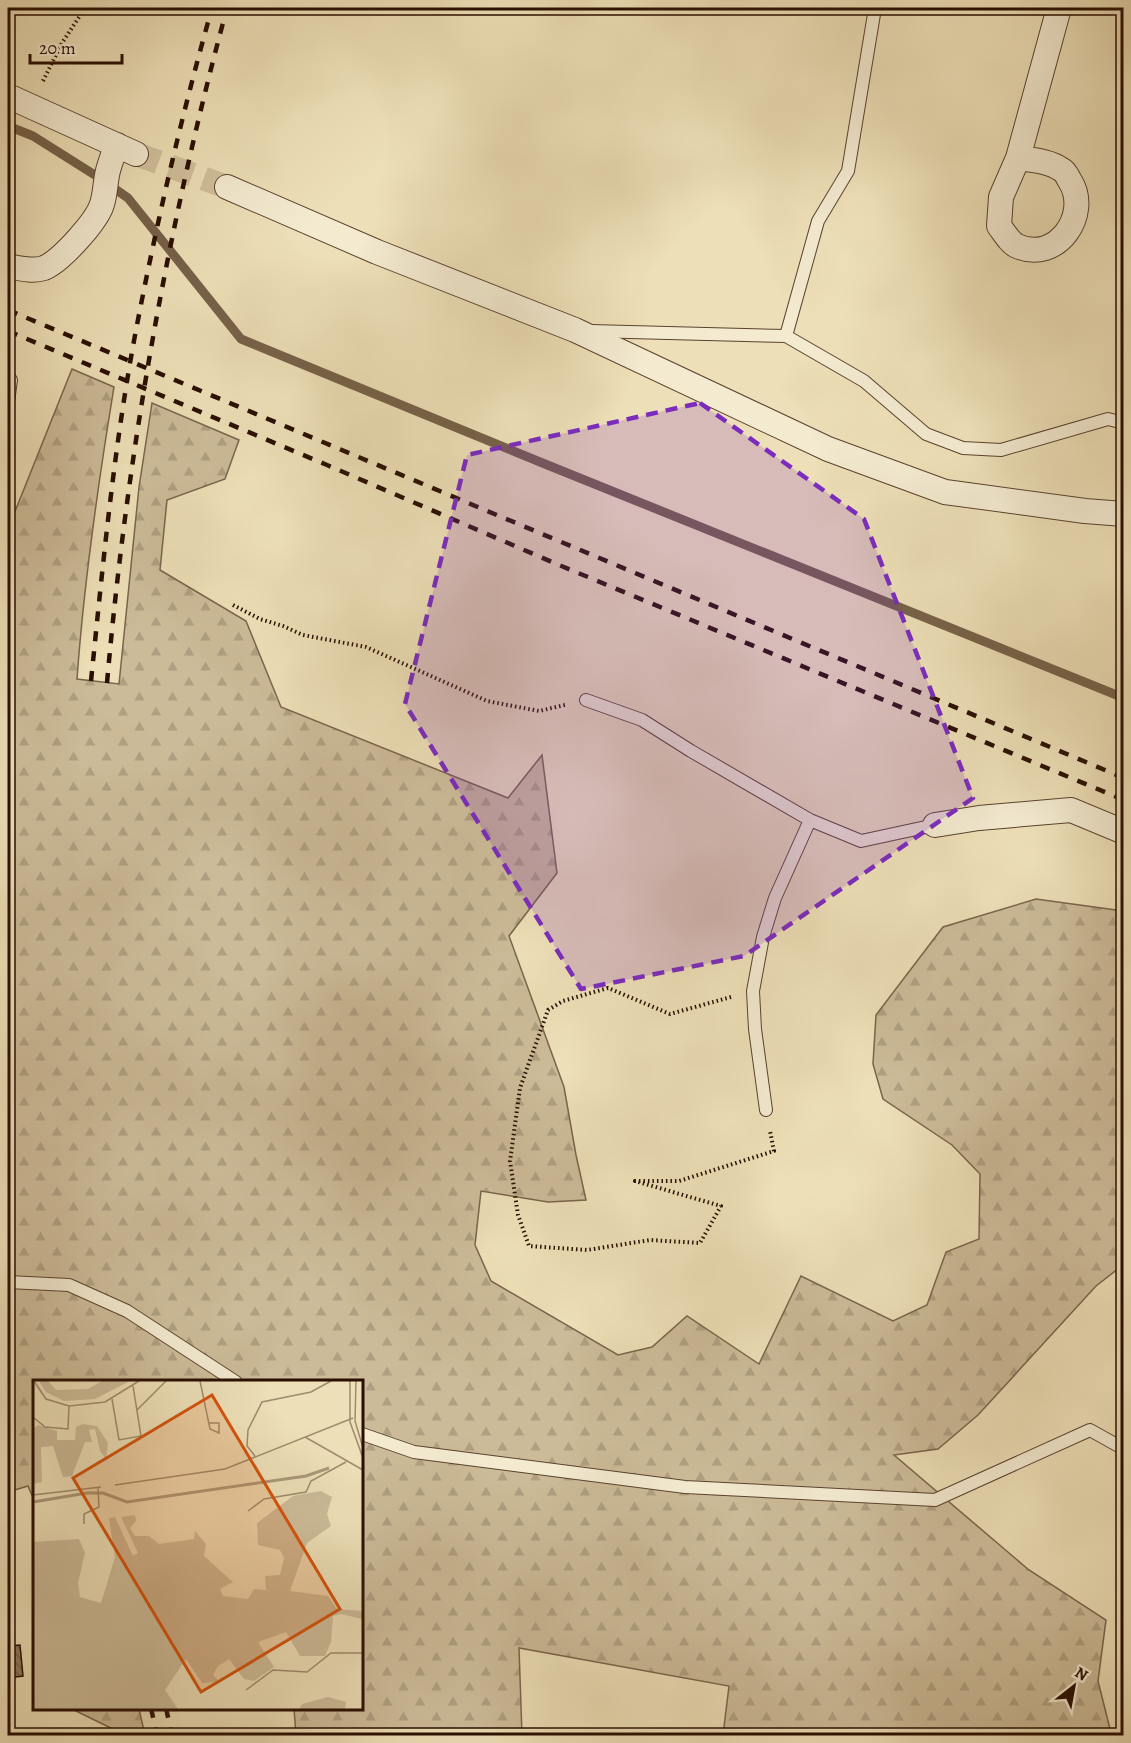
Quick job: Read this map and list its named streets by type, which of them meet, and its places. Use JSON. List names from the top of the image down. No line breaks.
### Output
{"scale_bar":"20 m","north":"top right"}
